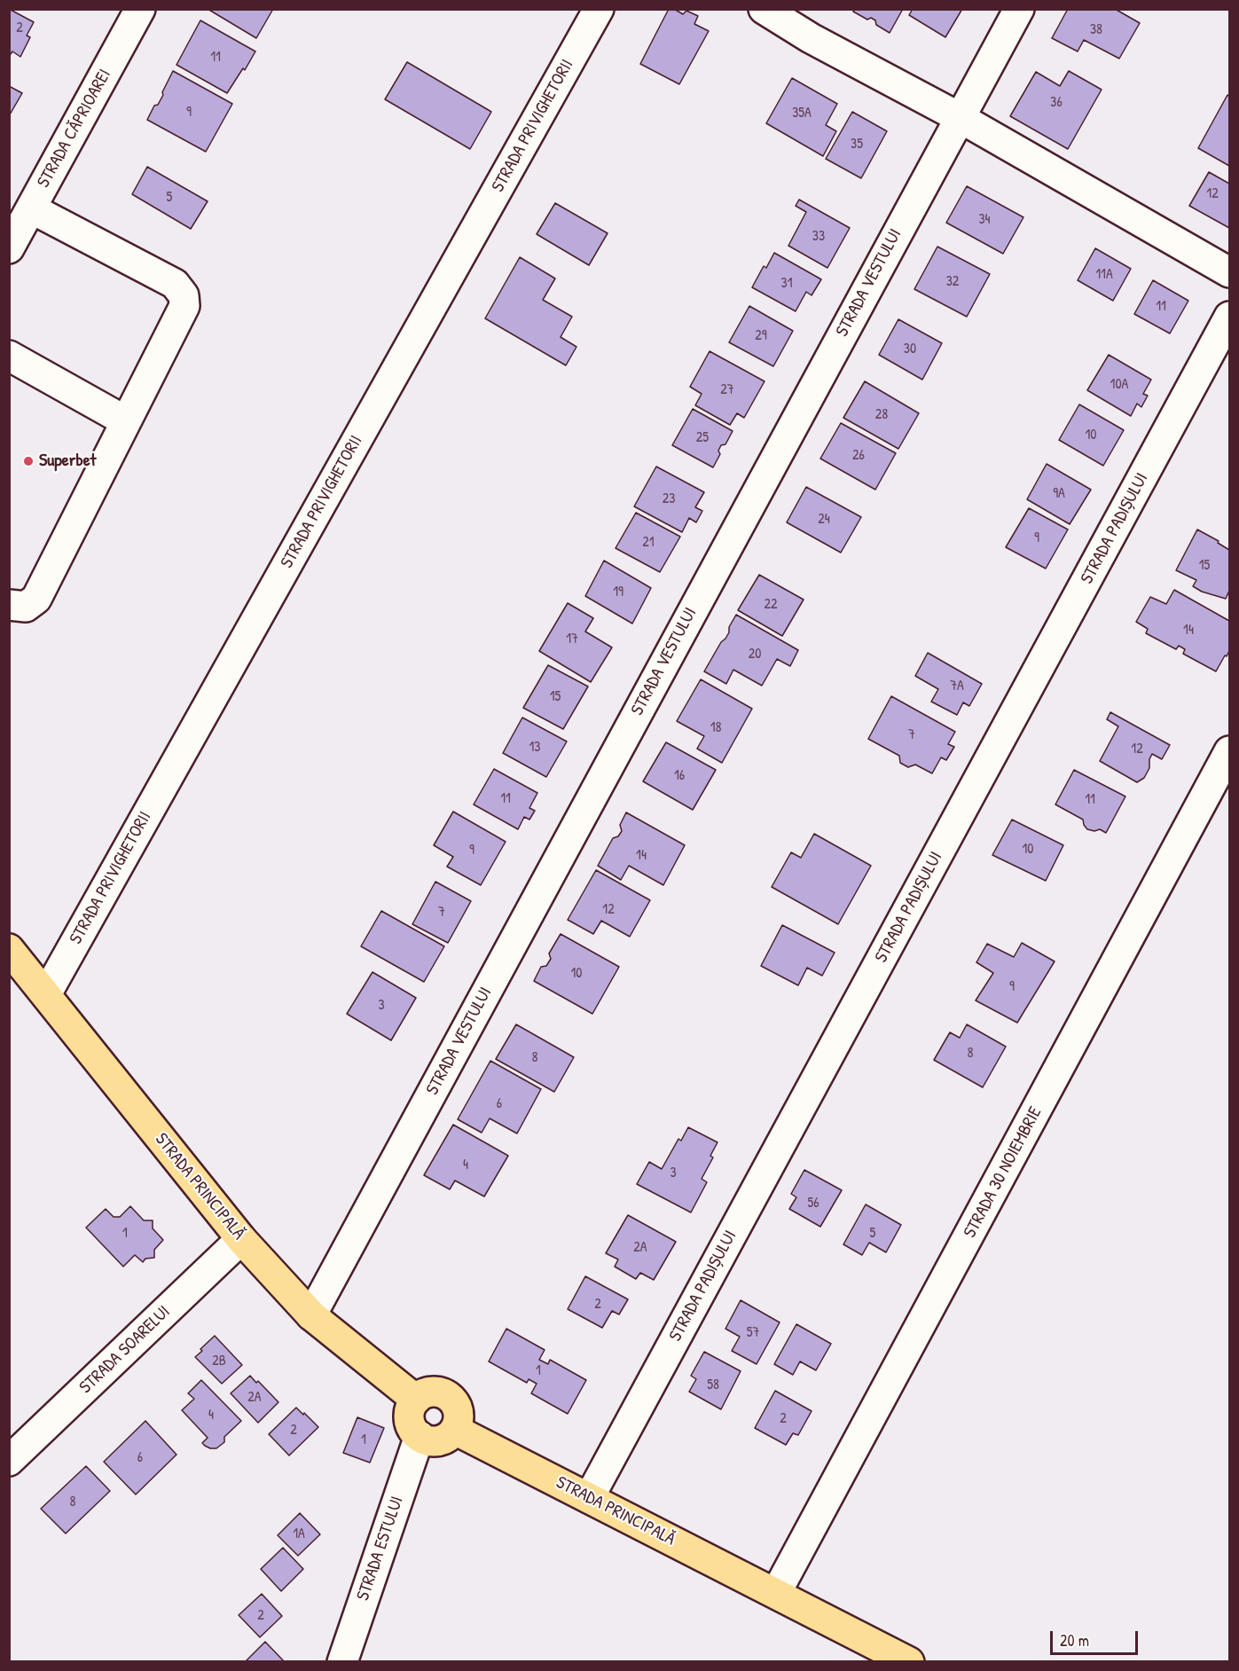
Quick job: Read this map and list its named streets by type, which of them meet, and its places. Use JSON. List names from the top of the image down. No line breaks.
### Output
{"streets":{"main road":["STRADA PRINCIPALĂ"],"street":["STRADA PRIVIGHETORII","STRADA CĂPRIOAREI","STRADA VESTULUI","STRADA PADIȘULUI","STRADA 30 NOIEMBRIE","STRADA SOARELUI","STRADA ESTULUI"]},"crossings":[["STRADA PRIVIGHETORII","STRADA PRINCIPALĂ"],["STRADA VESTULUI","STRADA PRINCIPALĂ"],["STRADA PADIȘULUI","STRADA PRINCIPALĂ"],["STRADA 30 NOIEMBRIE","STRADA PRINCIPALĂ"],["STRADA PRINCIPALĂ","STRADA SOARELUI"],["STRADA PRINCIPALĂ","STRADA ESTULUI"]],"places":["Superbet"],"house_numbers":["2","38","11","36","9","35A","35","12","5","34","33","11A","32","31","11","29","30","10A","27","28","10","25","26","9A","23","24","9","21","15","19","22","14","17","20","7A","15","18","7","13","12","16","11","11","10","9","14","12","7","10","9","3","8","8","6","4","3","56","1","5","2A","2","57","2B","1","58","2A","4","2","2","1","6","8","1A","2"],"scale_bar":"20 m"}
